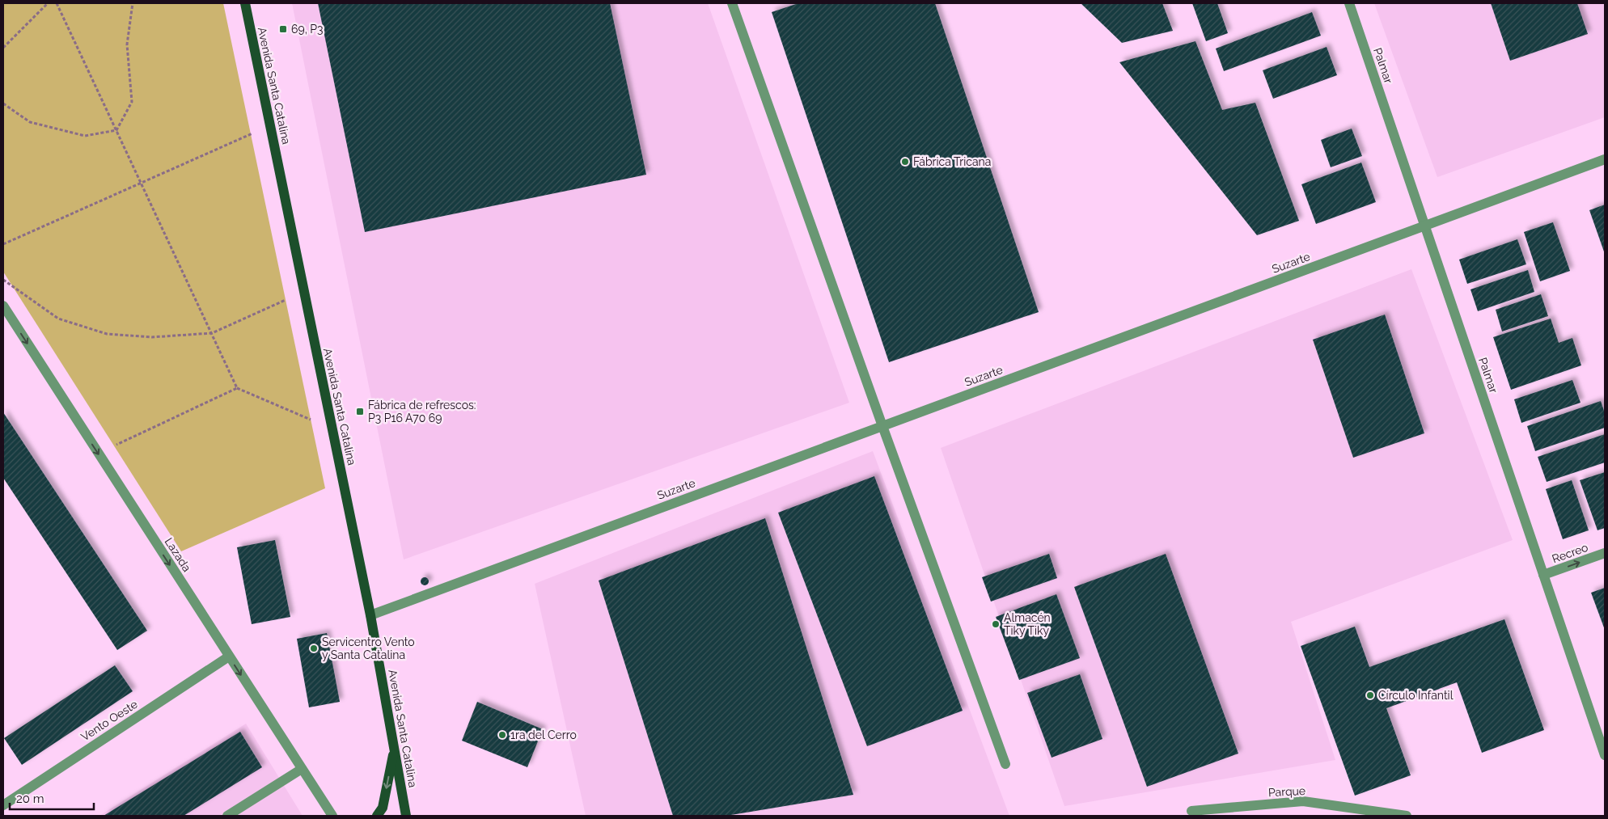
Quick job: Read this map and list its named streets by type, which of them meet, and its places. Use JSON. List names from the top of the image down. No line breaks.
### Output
{"streets":{"main road":["Avenida Santa Catalina"],"street":["Palmar","Suzarte","Recreo","Lazada","Vento Oeste","Parque"]},"crossings":[["Palmar","Suzarte"],["Palmar","Recreo"],["Avenida Santa Catalina","Suzarte"],["Lazada","Vento Oeste"]],"one_way":["Recreo","Lazada"],"places":{"transit":["69, P3","Fábrica de refrescos: P3 P16 A70 69"],"other":["Fábrica Tricana","Almacén Tiky Tiky","Servicentro Vento y Santa Catalina","Círculo Infantil","1ra del Cerro"]},"scale_bar":"20 m"}
